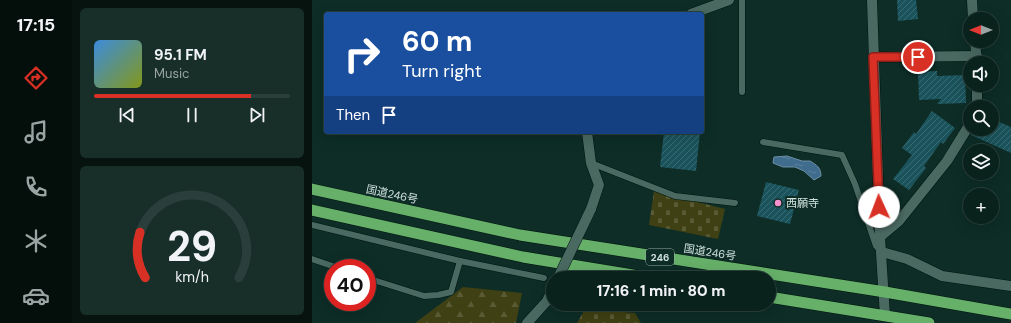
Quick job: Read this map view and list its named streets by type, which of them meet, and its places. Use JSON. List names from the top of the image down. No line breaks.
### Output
{"streets":{"highway":["国道246号","246"]},"places":["西願寺"],"north":"left","page":{"tabs":"17:15","map_buttons":"+","turn":["60 m","Turn right"],"song":["95.1 FM","Music"],"then":"Then","limit":"40","trip":"17:16 · 1 min · 80 m","gauge":["29","km/h"]}}
